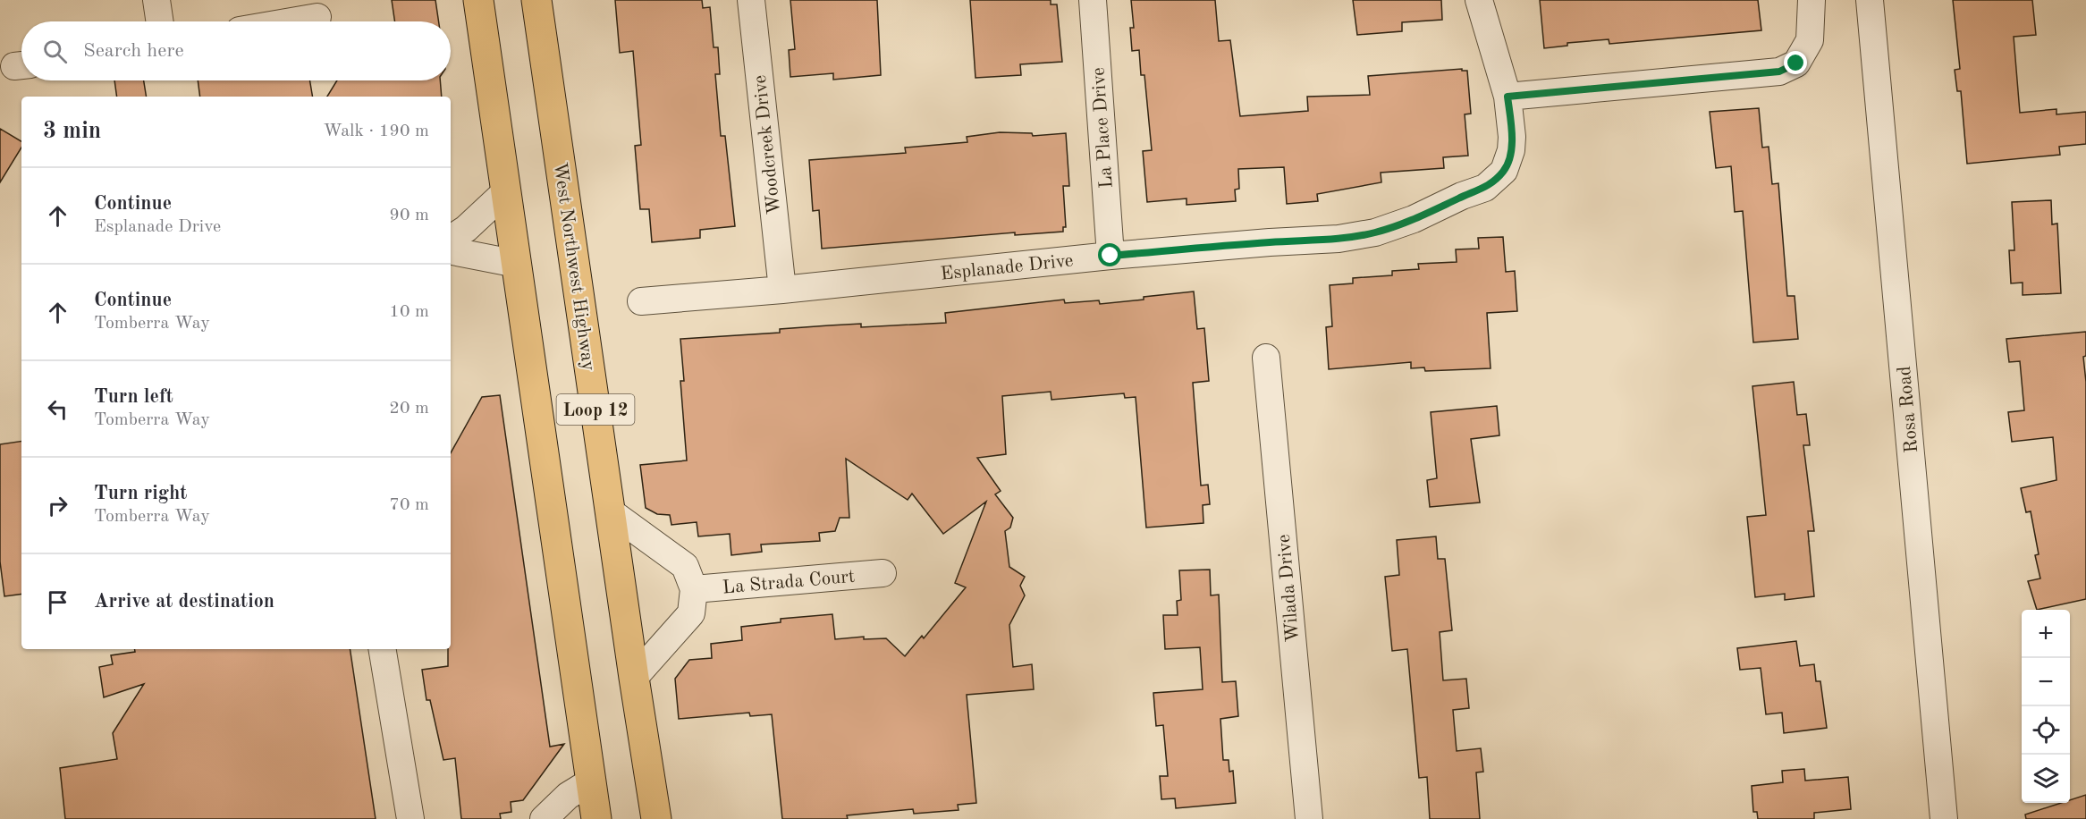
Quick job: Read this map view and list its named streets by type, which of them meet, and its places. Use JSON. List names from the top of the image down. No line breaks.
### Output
{"streets":{"main road":["West Northwest Highway","Loop 12"],"street":["La Place Drive","Woodcreek Drive","Esplanade Drive","Rosa Road","La Strada Court","Wilada Drive"]},"crossings":[["La Place Drive","Esplanade Drive"],["Woodcreek Drive","Esplanade Drive"]],"page":{"search":"Search here","heading":["3 min","Walk · 190 m"],"list":[["Continue","Esplanade Drive","90 m"],["Continue","Tomberra Way","10 m"],["Turn left","Tomberra Way","20 m"],["Turn right","Tomberra Way","70 m"],"Arrive at destination"],"map_buttons":["+","−"]}}
